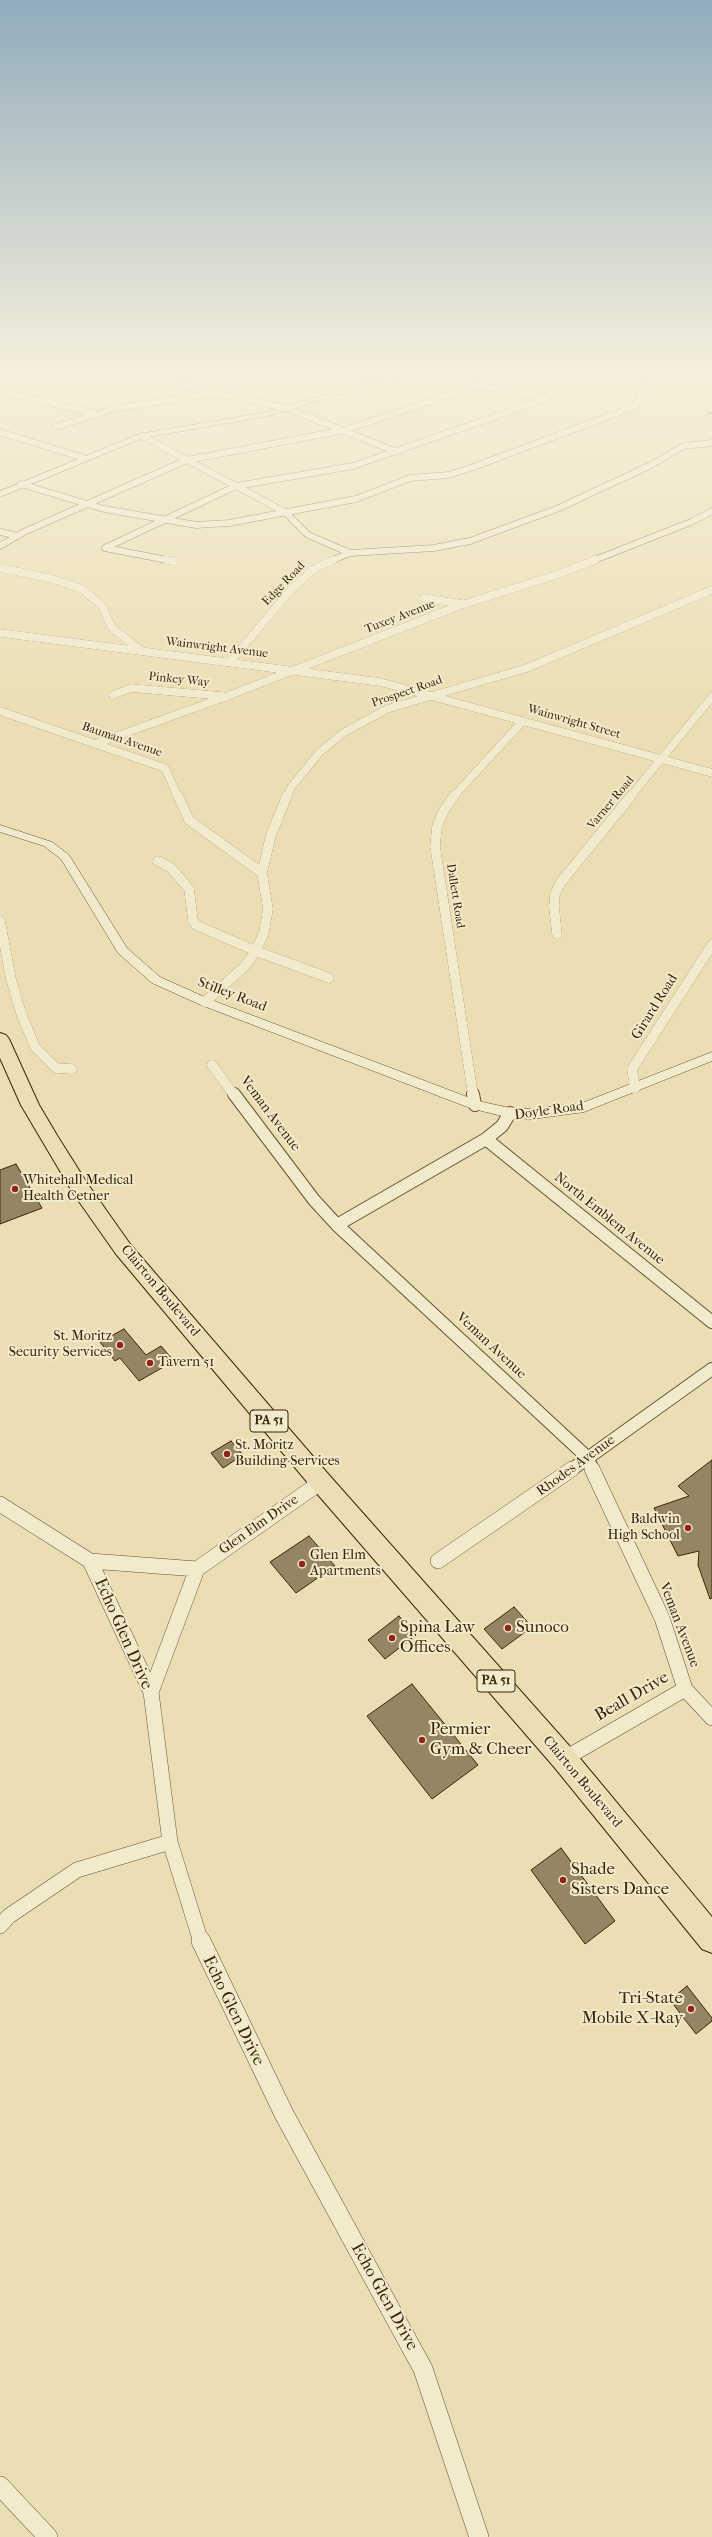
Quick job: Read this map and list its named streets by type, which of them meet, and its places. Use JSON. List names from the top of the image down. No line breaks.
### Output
{"streets":{"highway":["Clairton Boulevard","PA 51"],"street":["Edge Road","Tuxey Avenue","Wainwright Avenue","Pinkey Way","Prospect Road","Wainwright Street","Bauman Avenue","Varner Road","Dallett Road","Stilley Road","Girard Road","Doyle Road","Veman Avenue","North Emblem Avenue","Rhodes Avenue","Glen Elm Drive","Echo Glen Drive","Beall Drive"]},"crossings":[["Edge Road","Wainwright Avenue"],["Tuxey Avenue","Wainwright Avenue"],["Tuxey Avenue","Pinkey Way"],["Tuxey Avenue","Bauman Avenue"],["Wainwright Avenue","Prospect Road"],["Wainwright Avenue","Wainwright Street"],["Prospect Road","Wainwright Street"],["Prospect Road","Bauman Avenue"],["Prospect Road","Stilley Road"],["Wainwright Street","Varner Road"],["Wainwright Street","Dallett Road"],["Dallett Road","Stilley Road"],["Stilley Road","Doyle Road"],["Girard Road","Doyle Road"],["Doyle Road","Veman Avenue"],["Doyle Road","North Emblem Avenue"],["Veman Avenue","Rhodes Avenue"],["Veman Avenue","Beall Drive"],["Clairton Boulevard","Glen Elm Drive"],["Clairton Boulevard","Beall Drive"]],"places":["Whitehall Medical Health Cetner","St. Moritz Security Services","Tavern 51","St. Moritz Building Services","Baldwin High School","Glen Elm Apartments","Sunoco","Spina Law Offices","Permier Gym & Cheer","Shade Sisters Dance","Tri-State Mobile X-Ray"]}
